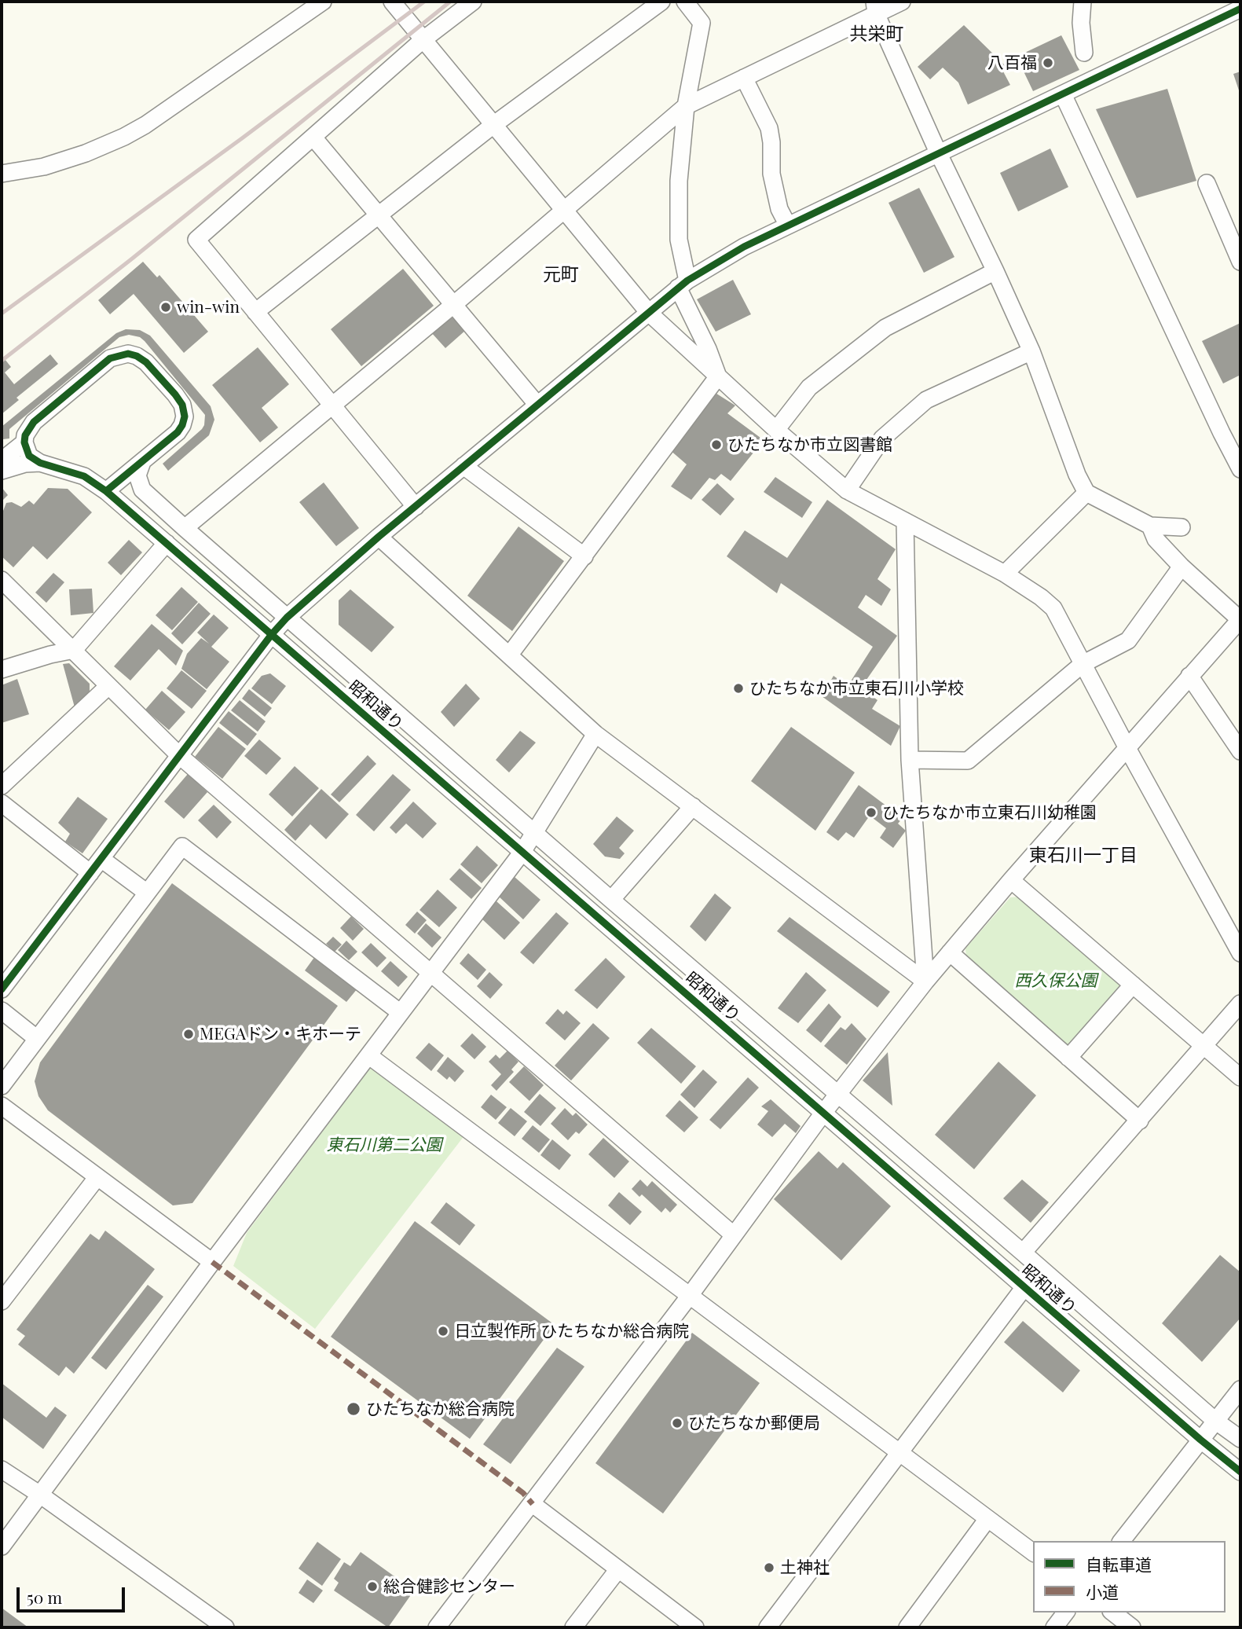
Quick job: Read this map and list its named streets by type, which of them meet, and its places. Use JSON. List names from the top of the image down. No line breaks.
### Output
{"streets":{"street":["昭和通り"]},"districts":["共栄町","元町","東石川一丁目"],"parks":["西久保公園","東石川第二公園"],"places":["八百福","win-win","ひたちなか市立図書館","ひたちなか市立東石川小学校","ひたちなか市立東石川幼稚園","MEGAドン・キホーテ","日立製作所 ひたちなか総合病院","ひたちなか総合病院","ひたちなか郵便局","土神社","総合健診センター"],"legend":["自転車道","小道"],"scale_bar":"50 m"}
